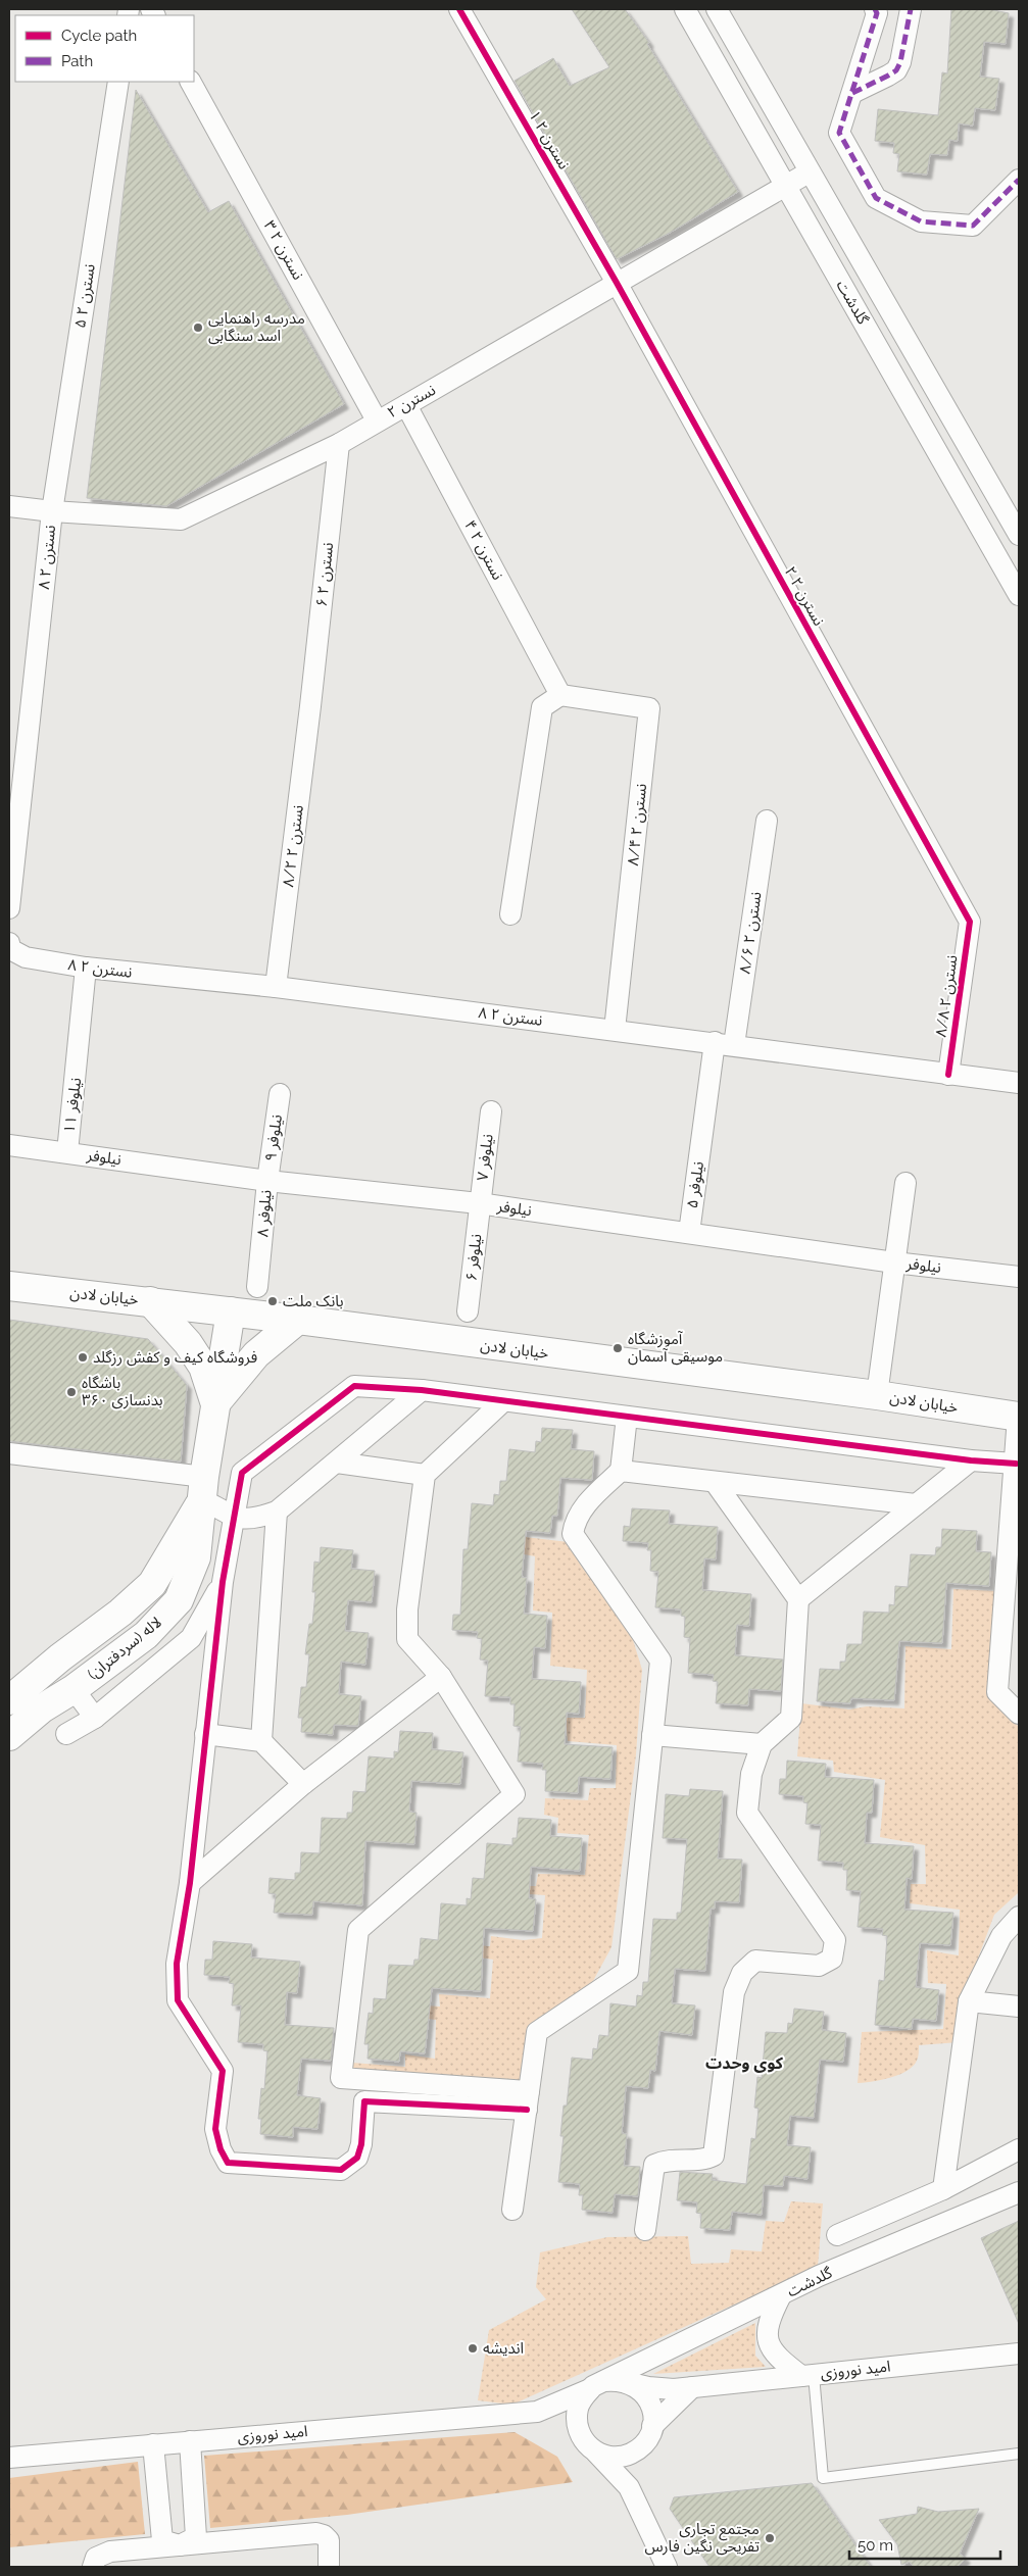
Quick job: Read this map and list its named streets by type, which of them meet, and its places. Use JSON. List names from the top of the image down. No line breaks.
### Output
{"streets":{"street":["۱ نسترن ۲","۳ نسترن ۲","۵ نسترن ۲","گلدشت","نسترن ۲","۴ نسترن ۲","۸ نسترن ۲","۶ نسترن ۲","۲ نسترن ۲","۸/۴ نسترن ۲","۸/۲ نسترن ۲","۸/۶ نسترن ۲","۸/۸ نسترن ۲","۱۱ نیلوفر","۹ نیلوفر","نیلوفر","۷ نیلوفر","۵ نیلوفر","۸ نیلوفر","۶ نیلوفر","خیابان لادن","لاله (سردفتران)","امید نوروزی"]},"crossings":[["۱ نسترن ۲","نسترن ۲"],["۱ نسترن ۲","۲ نسترن ۲"],["۳ نسترن ۲","نسترن ۲"],["۵ نسترن ۲","نسترن ۲"],["۵ نسترن ۲","۸ نسترن ۲"],["گلدشت","نسترن ۲"],["گلدشت","امید نوروزی"],["نسترن ۲","۴ نسترن ۲"],["نسترن ۲","۸ نسترن ۲"],["نسترن ۲","۶ نسترن ۲"],["نسترن ۲","۲ نسترن ۲"],["۴ نسترن ۲","۸/۴ نسترن ۲"],["۸ نسترن ۲","۸/۴ نسترن ۲"],["۸ نسترن ۲","۸/۲ نسترن ۲"],["۸ نسترن ۲","۸/۶ نسترن ۲"],["۸ نسترن ۲","۸/۸ نسترن ۲"],["۸ نسترن ۲","۱۱ نیلوفر"],["۶ نسترن ۲","۸/۲ نسترن ۲"],["۲ نسترن ۲","۸/۸ نسترن ۲"],["۸/۶ نسترن ۲","۵ نیلوفر"],["۱۱ نیلوفر","نیلوفر"],["۹ نیلوفر","نیلوفر"],["۹ نیلوفر","۸ نیلوفر"],["نیلوفر","۷ نیلوفر"],["نیلوفر","۵ نیلوفر"],["نیلوفر","۸ نیلوفر"],["نیلوفر","۶ نیلوفر"],["۷ نیلوفر","۶ نیلوفر"],["خیابان لادن","لاله (سردفتران)"]],"districts":["کوی وحدت"],"places":["مدرسه راهنمایی اسد سنگابی","بانک ملت","آموزشگاه موسیقی آسمان","فروشگاه کیف و کفش رزگلد","باشگاه بدنسازی ۳۶۰","اندیشه","مجتمع تجاری تفریحی نگین فارس"],"legend":["Cycle path","Path"],"scale_bar":"50 m"}
